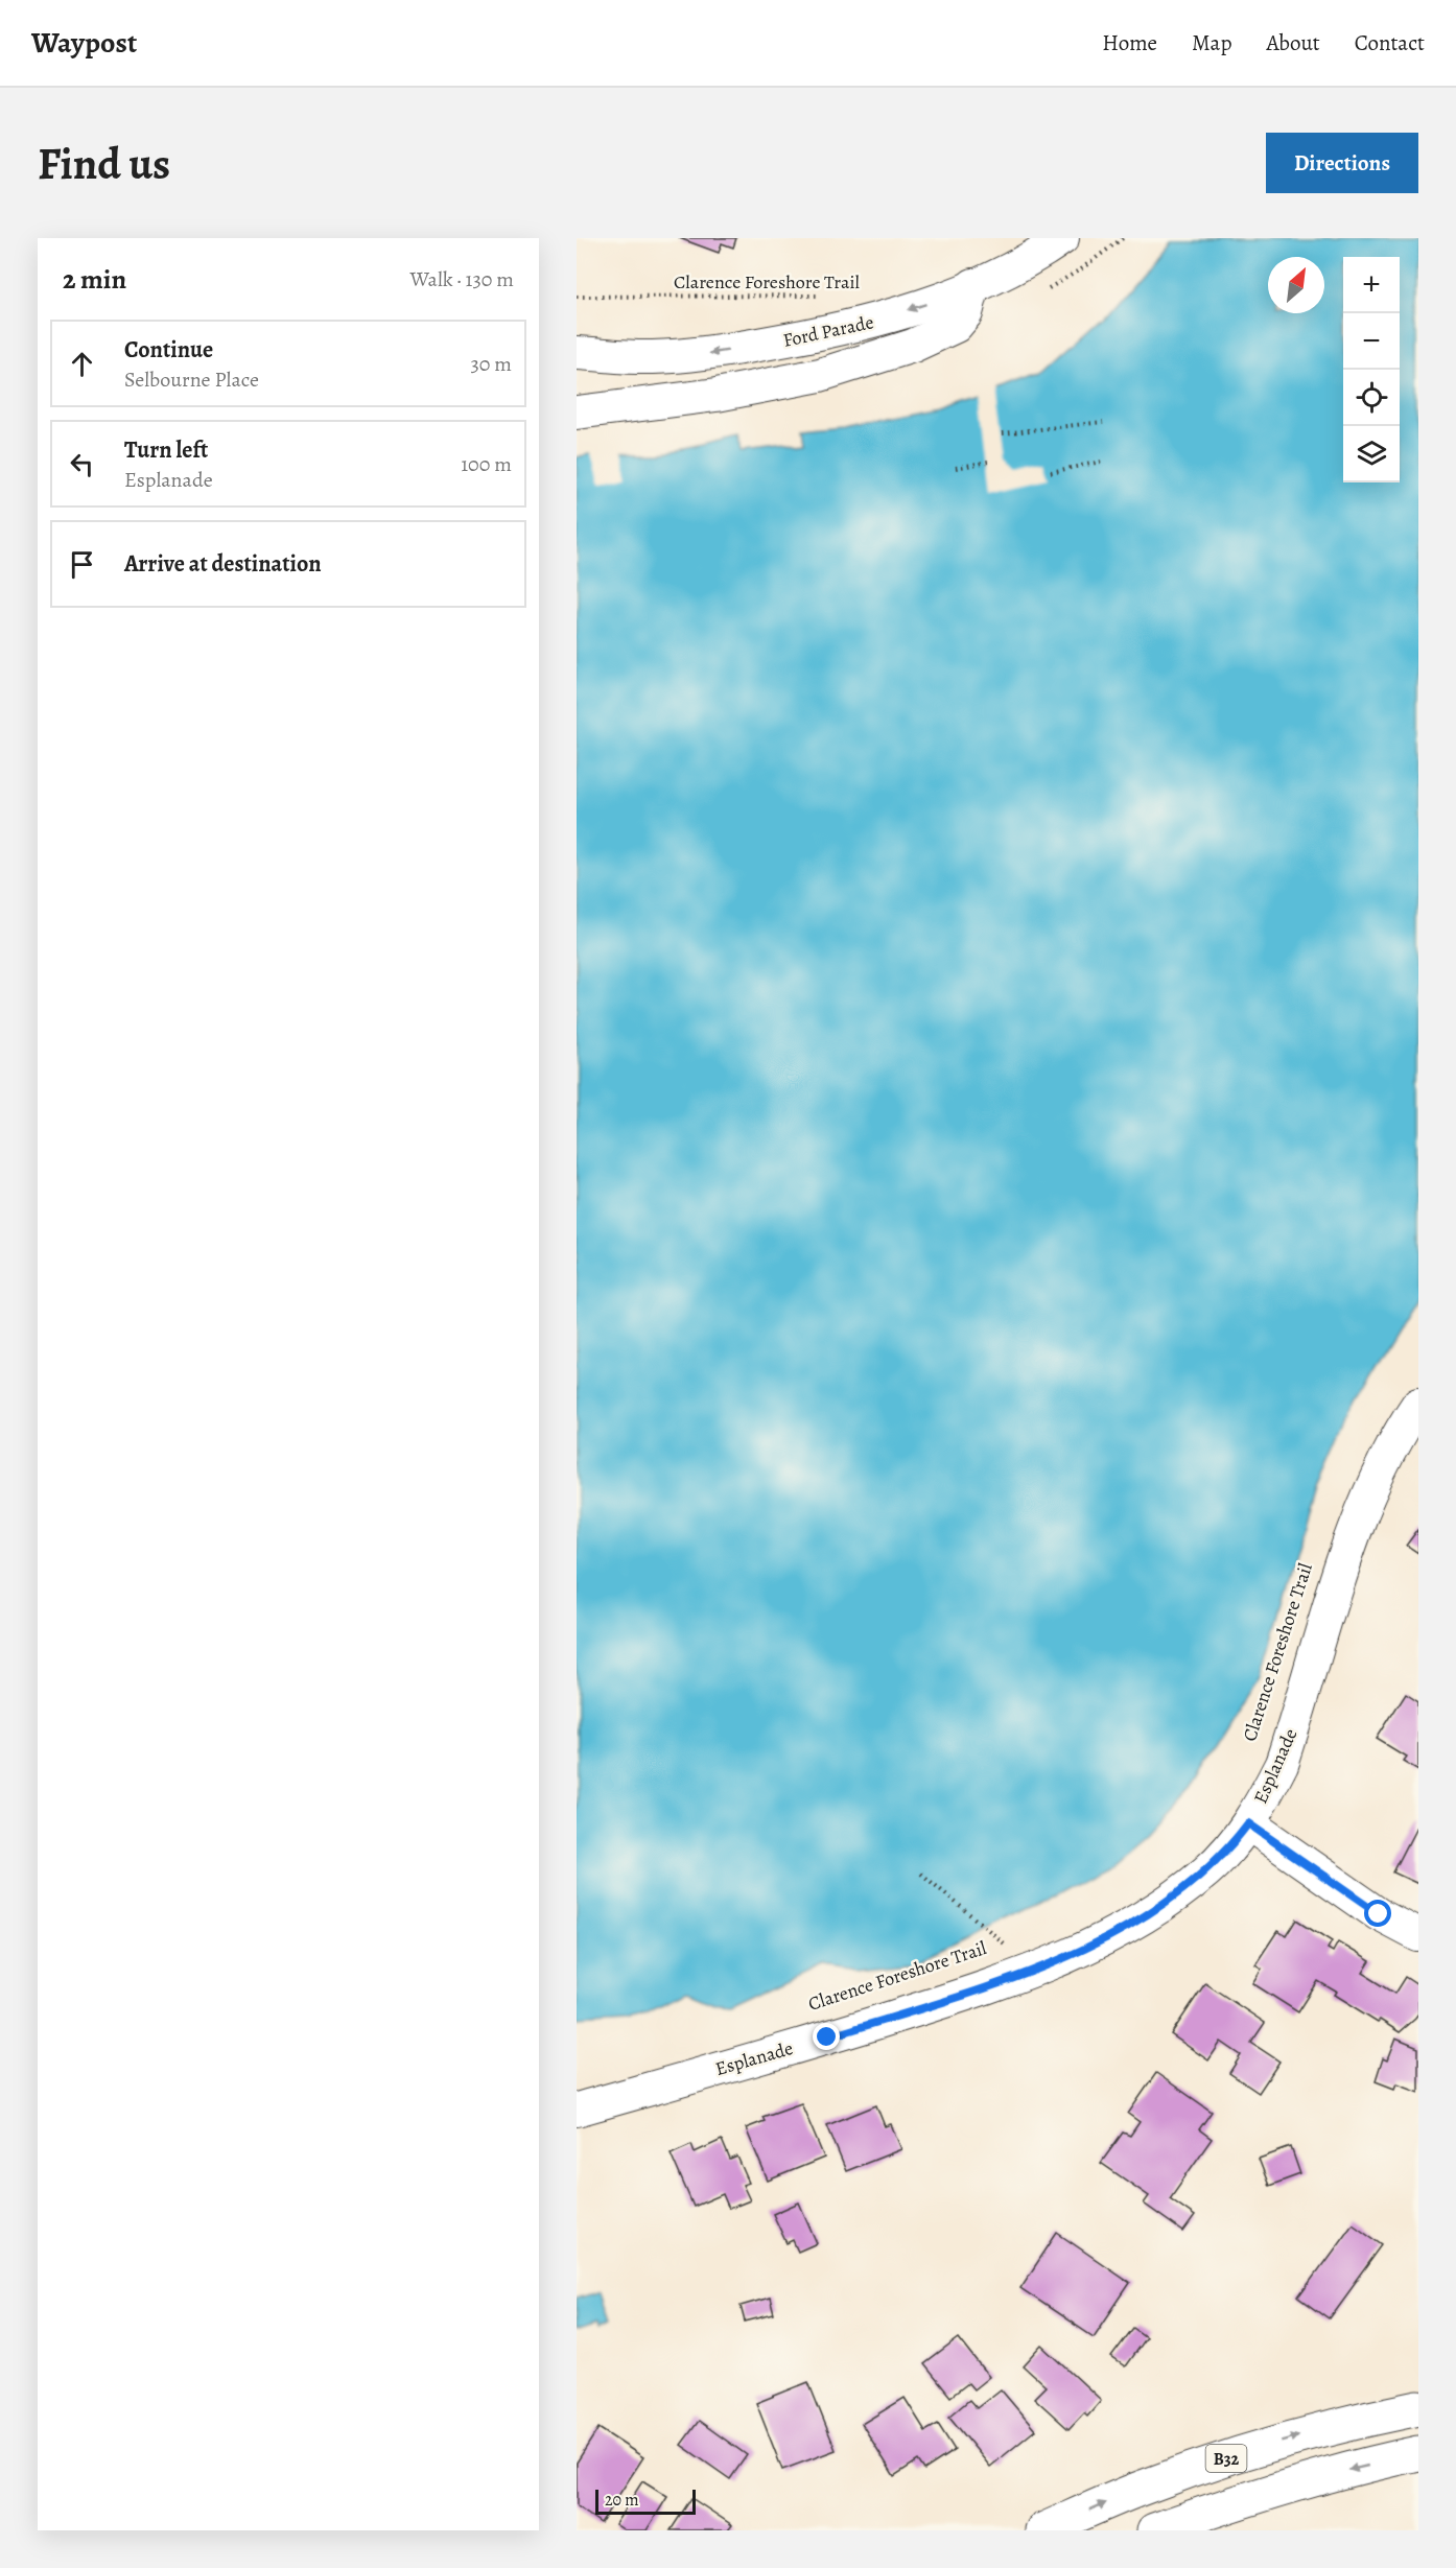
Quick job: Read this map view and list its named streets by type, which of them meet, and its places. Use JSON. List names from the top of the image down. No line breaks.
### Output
{"streets":{"main road":["B32"],"street":["Ford Parade","Esplanade"],"path":["Clarence Foreshore Trail"]},"scale_bar":"20 m","north":"top right","page":{"header":"Waypost","nav":["Home","Map","About","Contact"],"buttons":"Directions","title":"Find us","heading":["2 min","Walk · 130 m"],"map_buttons":["+","−"],"list":[["Continue","Selbourne Place","30 m"],["Turn left","Esplanade","100 m"],"Arrive at destination"],"scale":"20 m"}}
